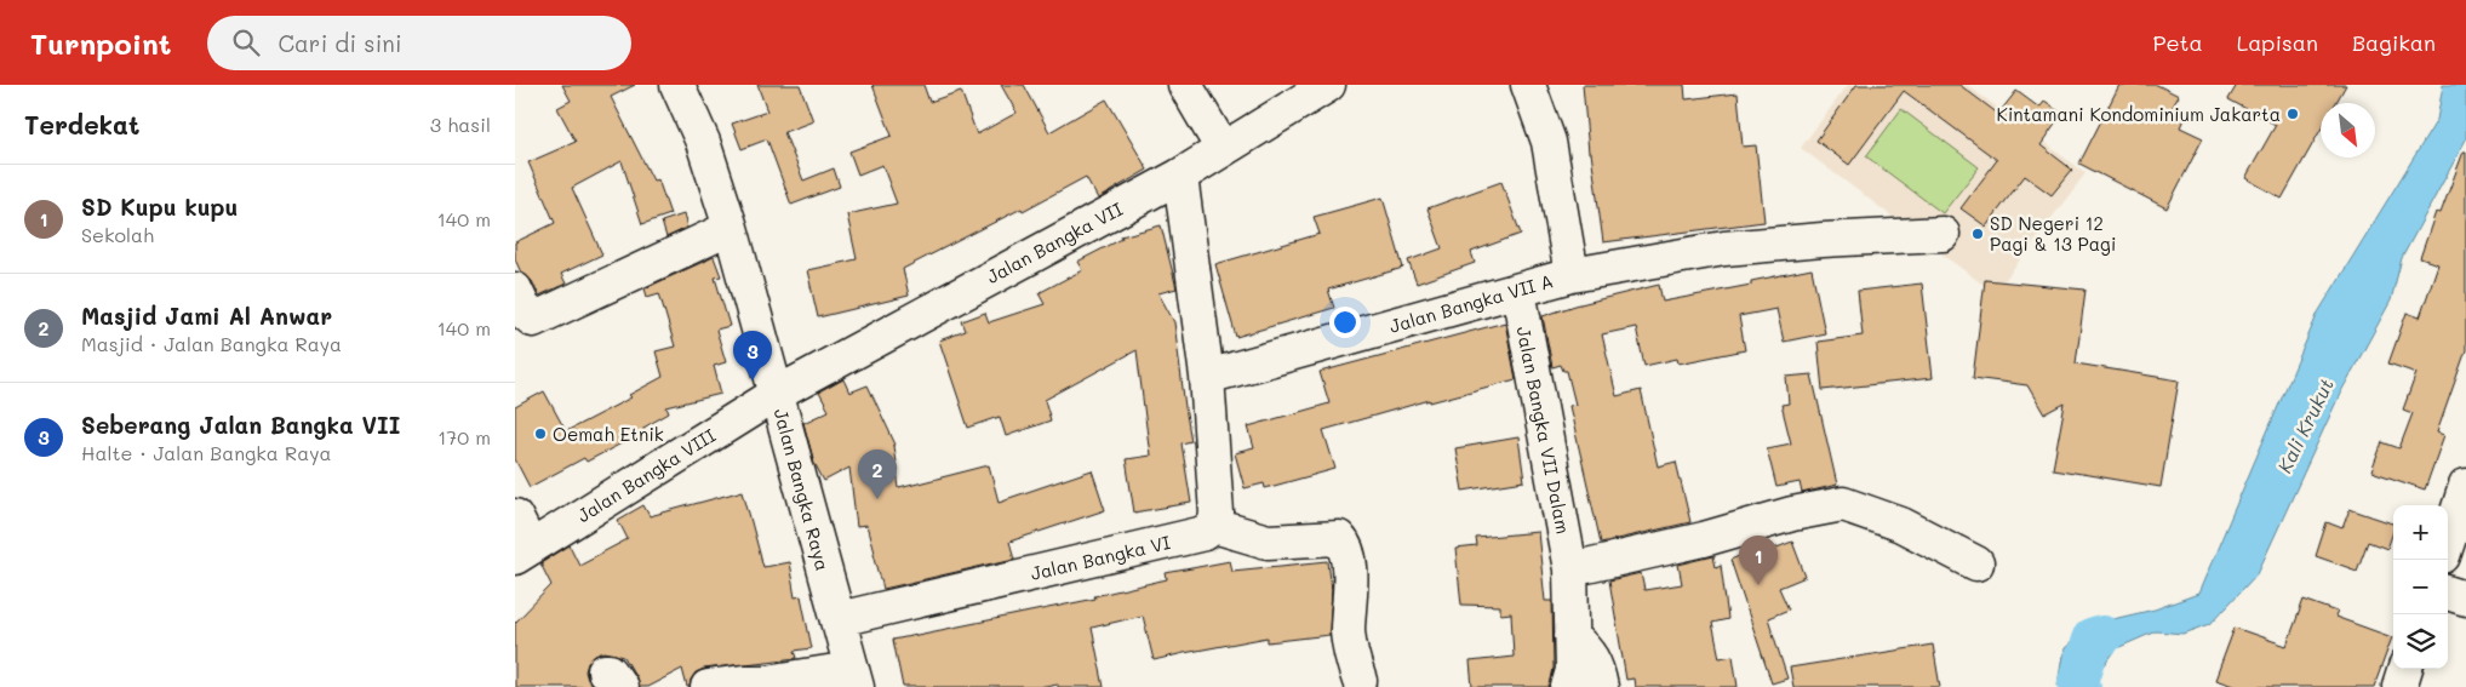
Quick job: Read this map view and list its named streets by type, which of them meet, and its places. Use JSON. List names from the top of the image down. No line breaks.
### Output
{"streets":{"street":["Jalan Bangka VII","Jalan Bangka VII A","Jalan Bangka VII Dalam","Jalan Bangka VIII","Jalan Bangka Raya","Jalan Bangka VI"]},"crossings":[["Jalan Bangka VII","Jalan Bangka VIII"],["Jalan Bangka VII","Jalan Bangka Raya"],["Jalan Bangka VII A","Jalan Bangka VII Dalam"],["Jalan Bangka VIII","Jalan Bangka Raya"],["Jalan Bangka Raya","Jalan Bangka VI"]],"water":["Kali Krukut"],"places":["Kintamani Kondominium Jakarta","SD Negeri 12 Pagi & 13 Pagi","Oemah Etnik"],"north":"bottom right","page":{"header":"Turnpoint","search":"Cari di sini","nav":["Peta","Lapisan","Bagikan"],"heading":["Terdekat","3 hasil"],"list":[{"mark":"1","name":"SD Kupu kupu","note":"Sekolah","value":"140 m"},{"mark":"2","name":"Masjid Jami Al Anwar","note":"Masjid · Jalan Bangka Raya","value":"140 m"},{"mark":"3","name":"Seberang Jalan Bangka VII","note":"Halte · Jalan Bangka Raya","value":"170 m"}],"pins":["3","2","1"],"map_buttons":["+","−"]}}
